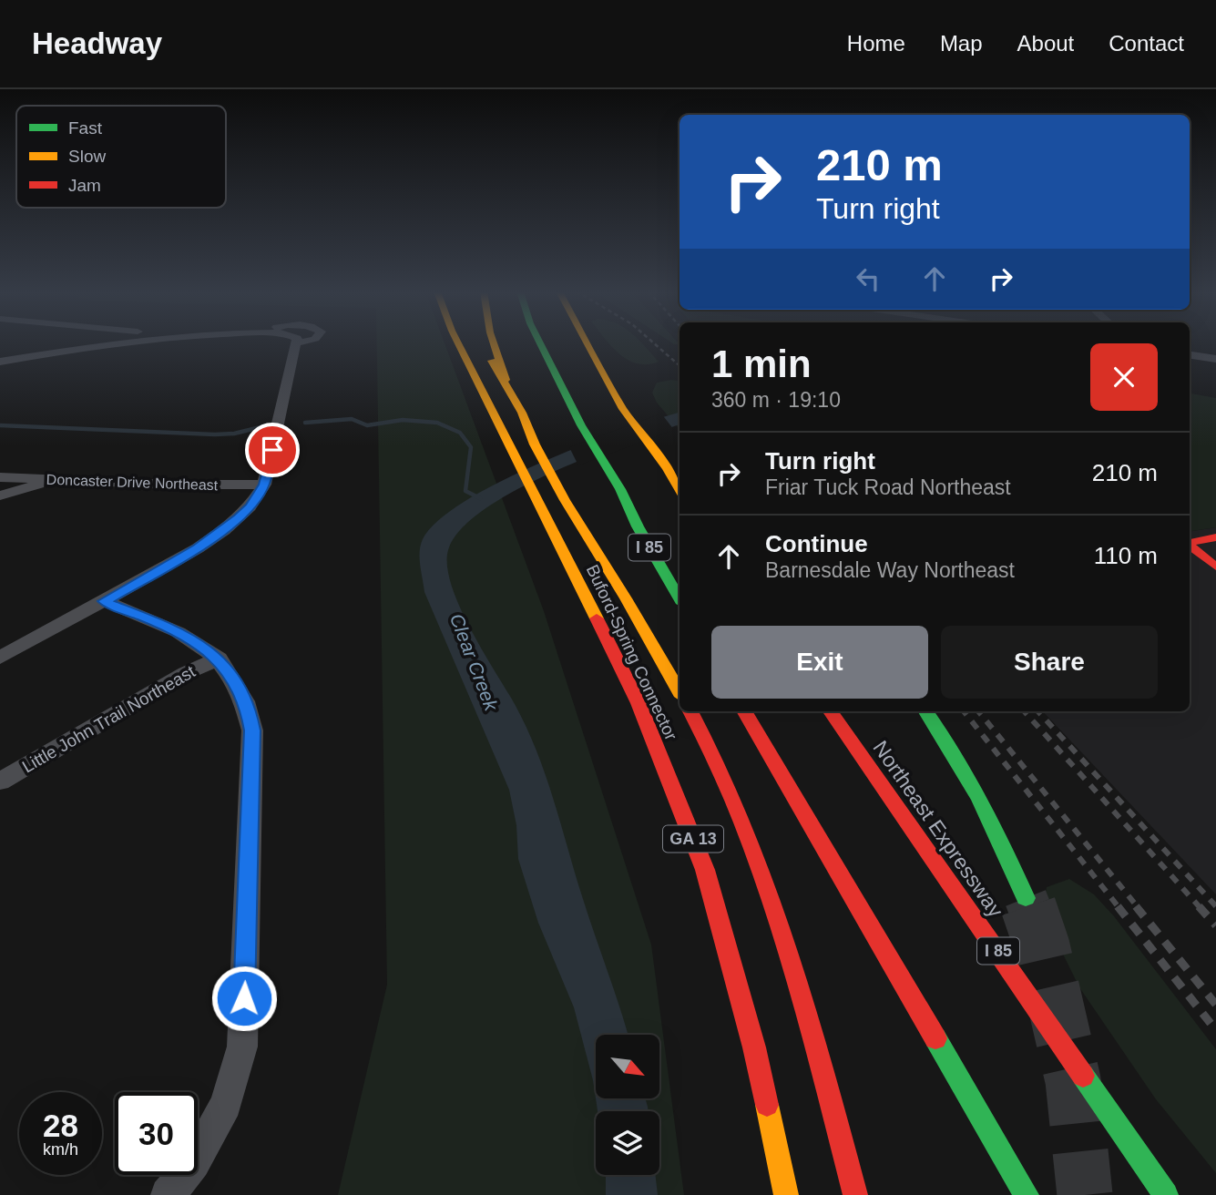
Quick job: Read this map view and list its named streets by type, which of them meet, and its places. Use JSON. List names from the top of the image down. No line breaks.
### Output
{"streets":{"main road":["I 85","Buford-Spring Connector","Northeast Expressway","GA 13"],"street":["Doncaster Drive Northeast","Little John Trail Northeast"]},"water":["Clear Creek"],"legend":["Fast","Slow","Jam"],"north":"bottom right","page":{"header":"Headway","nav":["Home","Map","About","Contact"],"turn":["210 m","Turn right"],"heading":["1 min","360 m · 19:10"],"list":[{"name":"Turn right","note":"Friar Tuck Road Northeast","value":"210 m"},{"name":"Continue","note":"Barnesdale Way Northeast","value":"110 m"}],"buttons":["Exit","Share"],"speed":"28 km/h","limit":"30"}}
